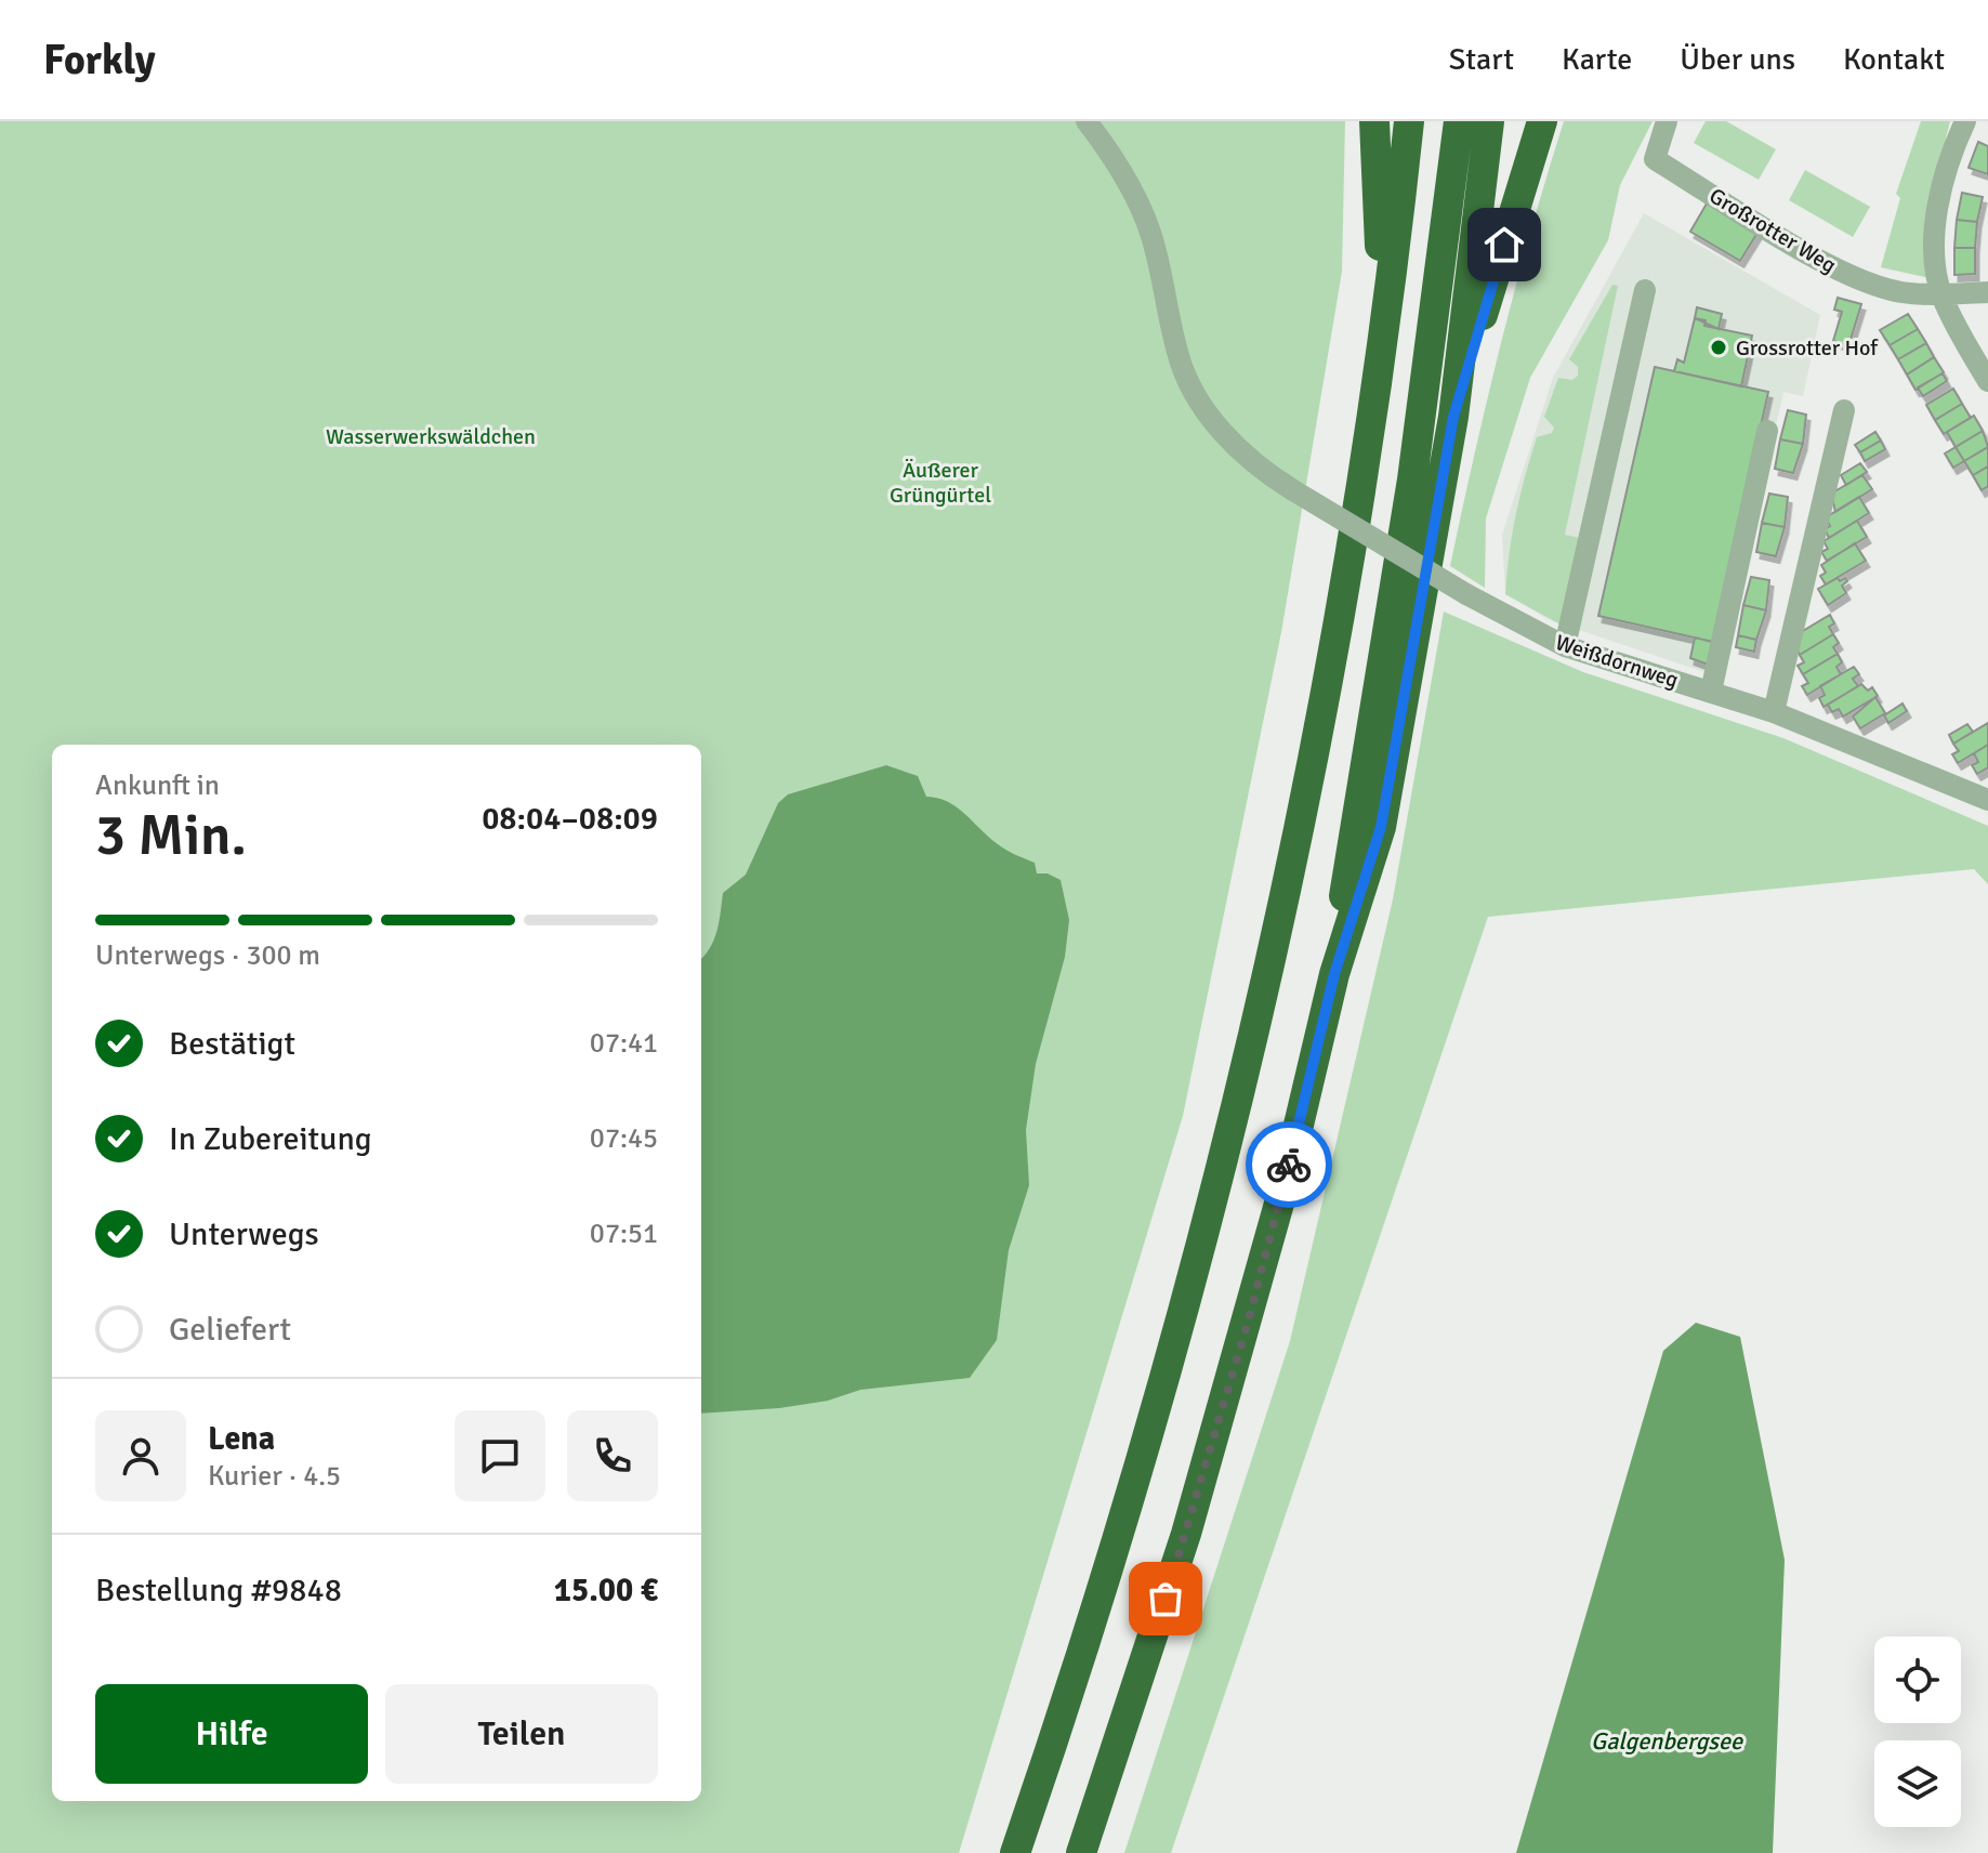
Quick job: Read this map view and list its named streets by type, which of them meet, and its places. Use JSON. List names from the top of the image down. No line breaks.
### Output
{"streets":{"street":["Großrotter Weg","Weißdornweg"]},"water":["Galgenbergsee"],"parks":["Wasserwerkswäldchen","Äußerer Grüngürtel"],"places":["Grossrotter Hof"],"page":{"header":"Forkly","nav":["Start","Karte","Über uns","Kontakt"],"heading":["3 Min.","Ankunft in","08:04–08:09"],"panel":["Lena","Kurier · 4.5","Bestellung #9848","15.00 €"],"bar":"Unterwegs · 300 m","list":[["Bestätigt","07:41"],["In Zubereitung","07:45"],["Unterwegs","07:51"],"Geliefert"],"buttons":["Hilfe","Teilen"]}}
